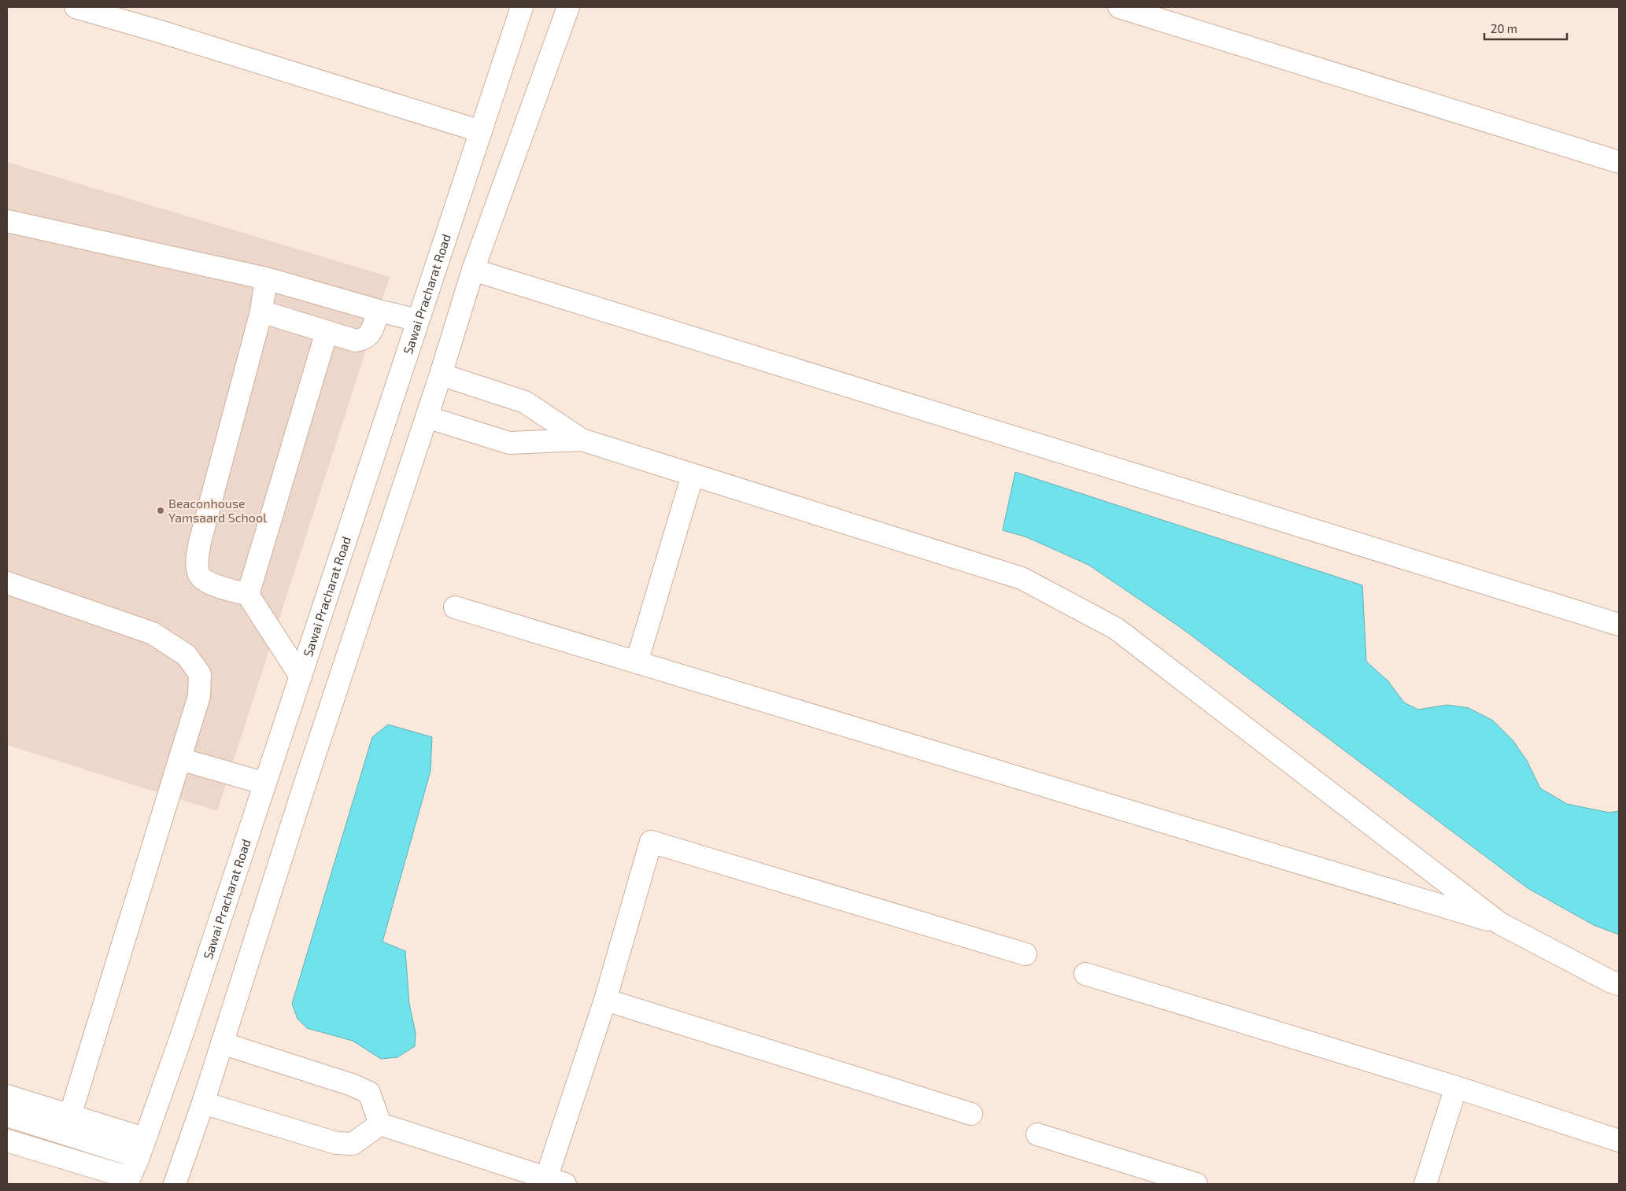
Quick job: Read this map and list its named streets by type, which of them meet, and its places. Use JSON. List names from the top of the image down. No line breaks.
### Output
{"streets":{"street":["Sawai Pracharat Road"]},"places":["Beaconhouse Yamsaard School"],"scale_bar":"20 m"}
